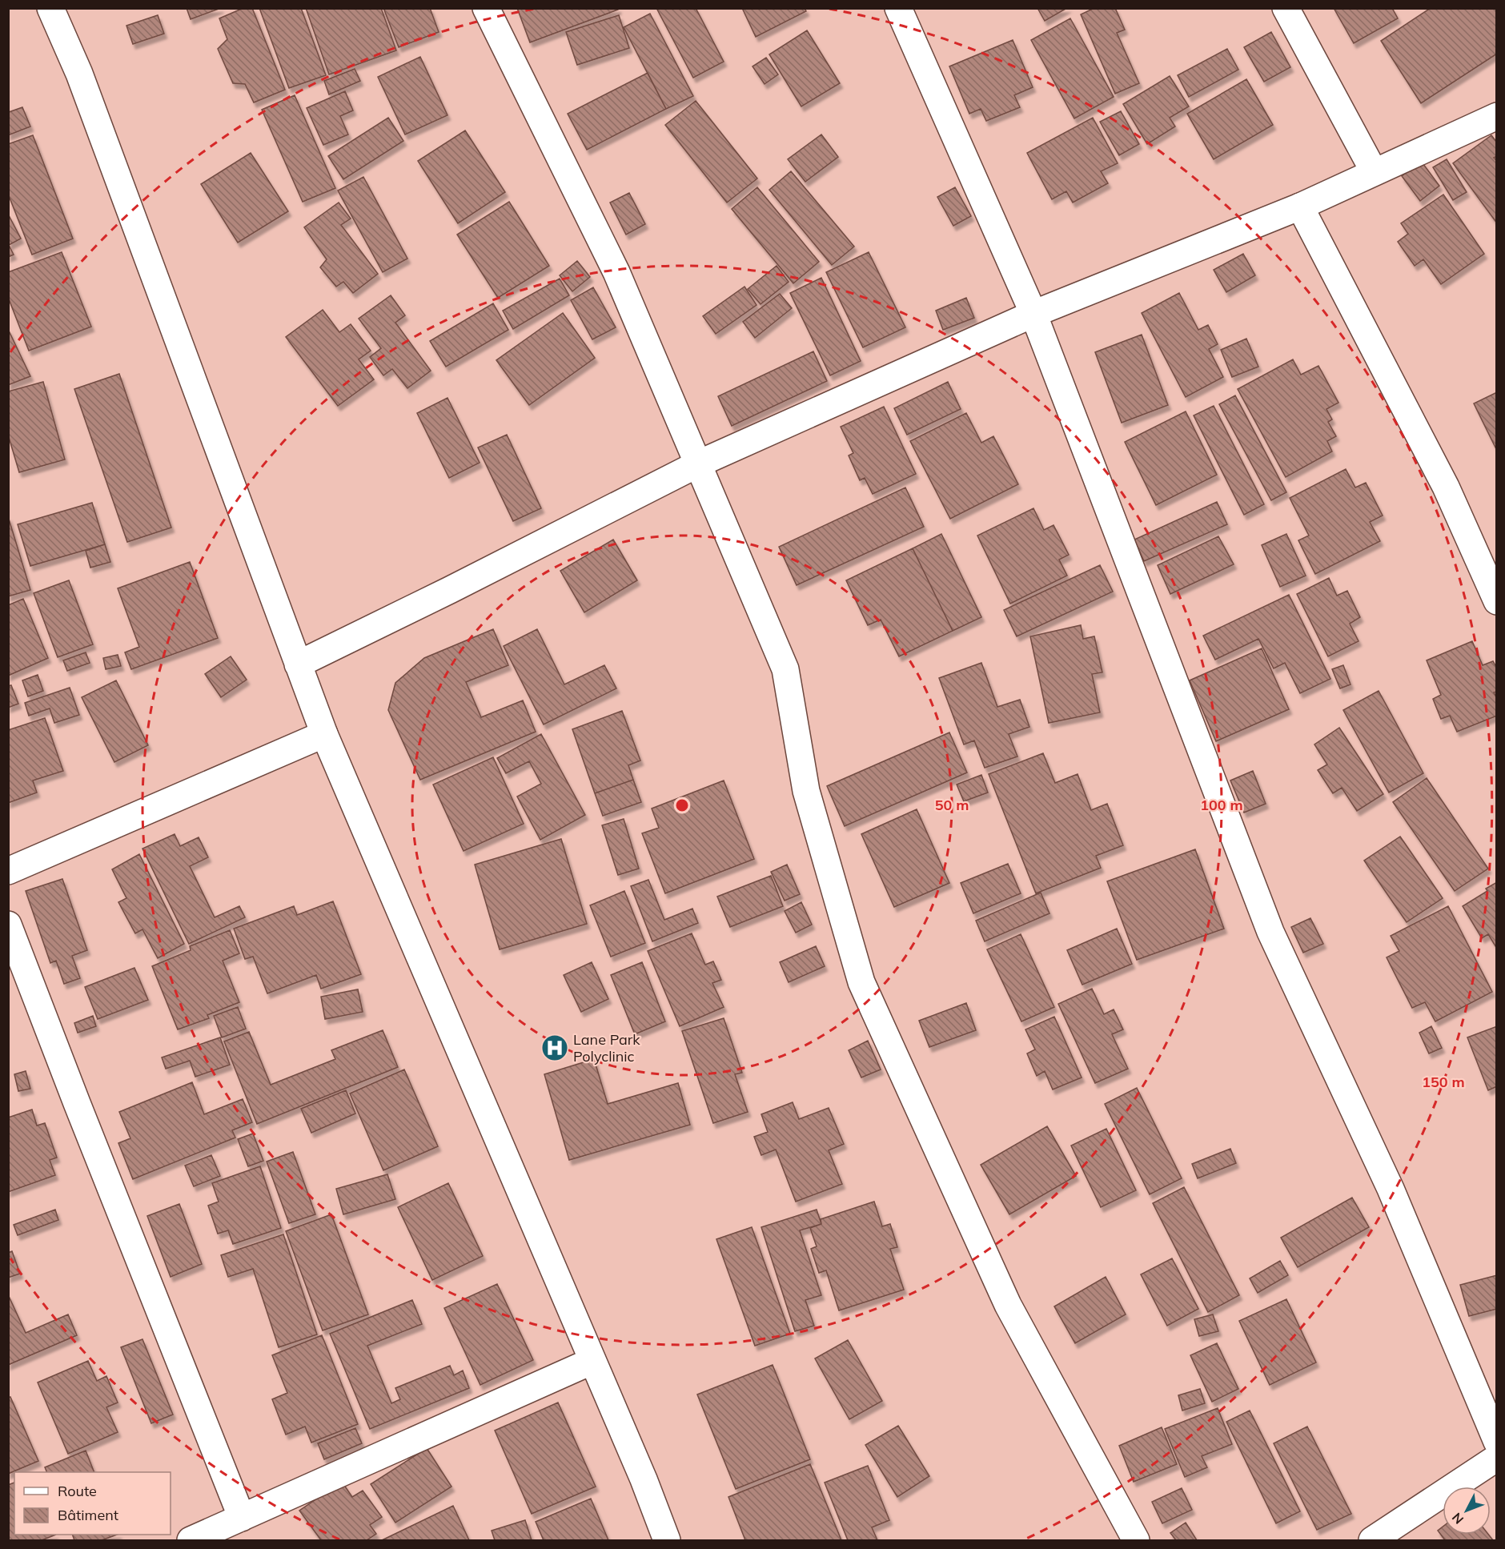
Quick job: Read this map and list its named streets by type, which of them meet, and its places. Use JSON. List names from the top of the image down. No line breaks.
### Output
{"places":{"hospital":["Lane Park Polyclinic"]},"legend":["Route","Bâtiment"],"north":"bottom left","rings":["50 m","100 m","150 m"]}
